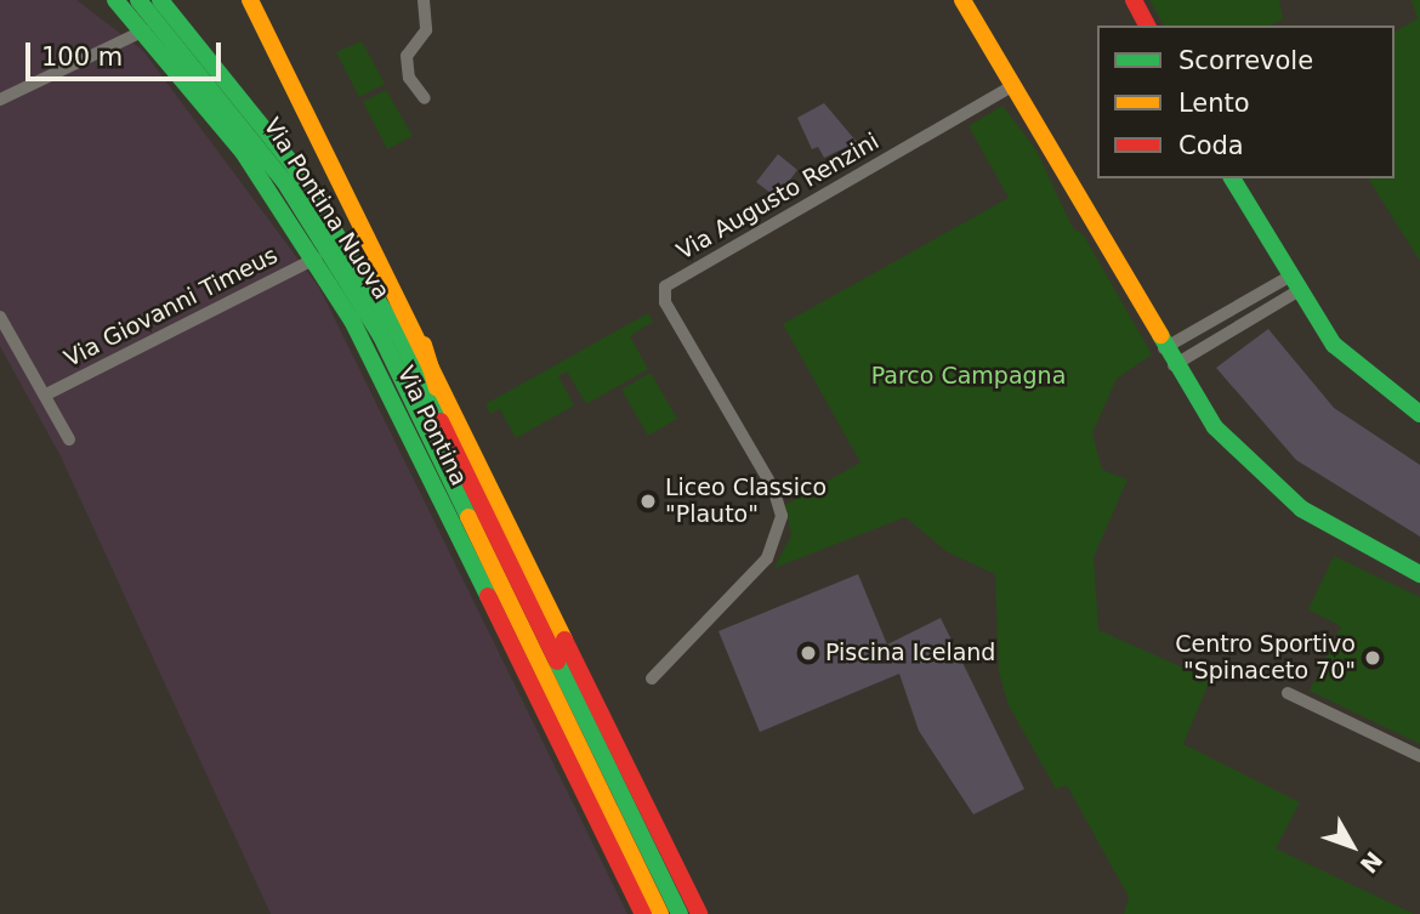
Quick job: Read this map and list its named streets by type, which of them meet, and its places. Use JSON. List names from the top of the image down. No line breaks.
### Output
{"streets":{"main road":["Via Pontina Nuova","Via Pontina"],"street":["Via Augusto Renzini","Via Giovanni Timeus"]},"crossings":[["Via Pontina Nuova","Via Pontina"],["Via Giovanni Timeus","Via Pontina"]],"parks":["Parco Campagna"],"places":["Liceo Classico \"Plauto\"","Piscina Iceland","Centro Sportivo \"Spinaceto 70\""],"legend":["Scorrevole","Lento","Coda"],"scale_bar":"100 m","north":"bottom right"}
